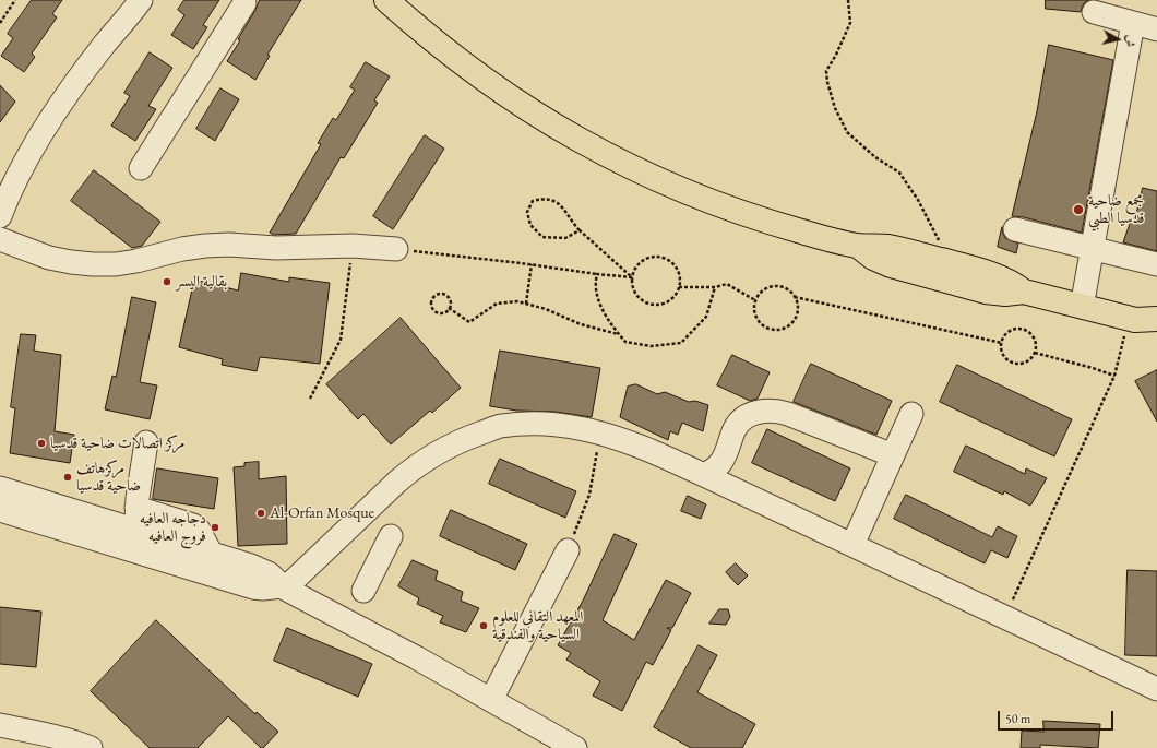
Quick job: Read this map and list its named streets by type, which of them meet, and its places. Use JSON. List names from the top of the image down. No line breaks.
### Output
{"places":["مجمع ضاحية قدسيا الطبي","بقالية اليسر","مركز اتصالات ضاحية قدسيا","مركزهاتف ضاحية قدسيا","Al-Orfan Mosque","دجاجه العافيه فروج العافيه","المعهد التقاني للعلوم السياحية والفندقية"],"scale_bar":"50 m","north":"right"}
